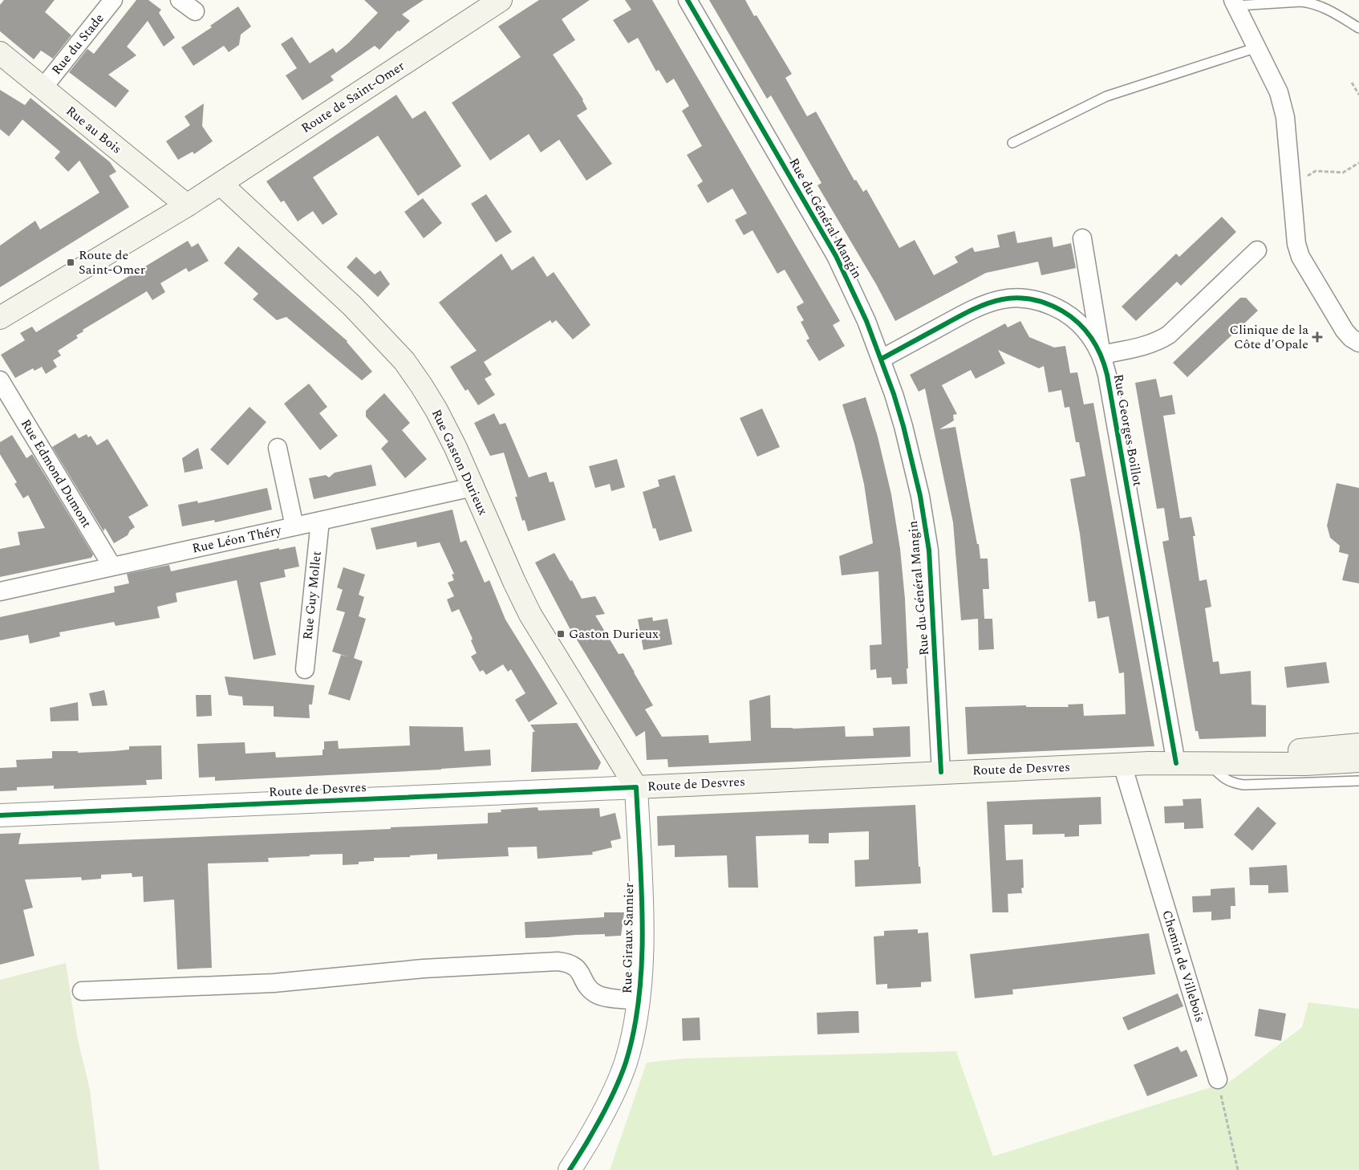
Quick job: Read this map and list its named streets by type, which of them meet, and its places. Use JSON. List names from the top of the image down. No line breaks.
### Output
{"streets":{"main road":["Route de Saint-Omer","Rue au Bois","Rue Gaston Durieux","Route de Desvres"],"street":["Rue du Stade","Rue du Général Mangin","Rue Georges Boillot","Rue Edmond Dumont","Rue Léon Théry","Rue Guy Mollet","Rue Giraux Sannier","Chemin de Villebois"]},"crossings":[["Rue du Stade","Rue au Bois"],["Route de Saint-Omer","Rue au Bois"],["Route de Saint-Omer","Rue Gaston Durieux"],["Rue du Général Mangin","Rue Georges Boillot"],["Rue du Général Mangin","Route de Desvres"],["Rue Georges Boillot","Route de Desvres"],["Rue Gaston Durieux","Rue Léon Théry"],["Rue Gaston Durieux","Route de Desvres"],["Rue Gaston Durieux","Rue Giraux Sannier"],["Rue Edmond Dumont","Rue Léon Théry"],["Rue Léon Théry","Rue Guy Mollet"],["Route de Desvres","Rue Giraux Sannier"],["Route de Desvres","Chemin de Villebois"]],"places":{"transit":["Route de Saint-Omer","Gaston Durieux"],"health":["Clinique de la Côte d'Opale"]}}
